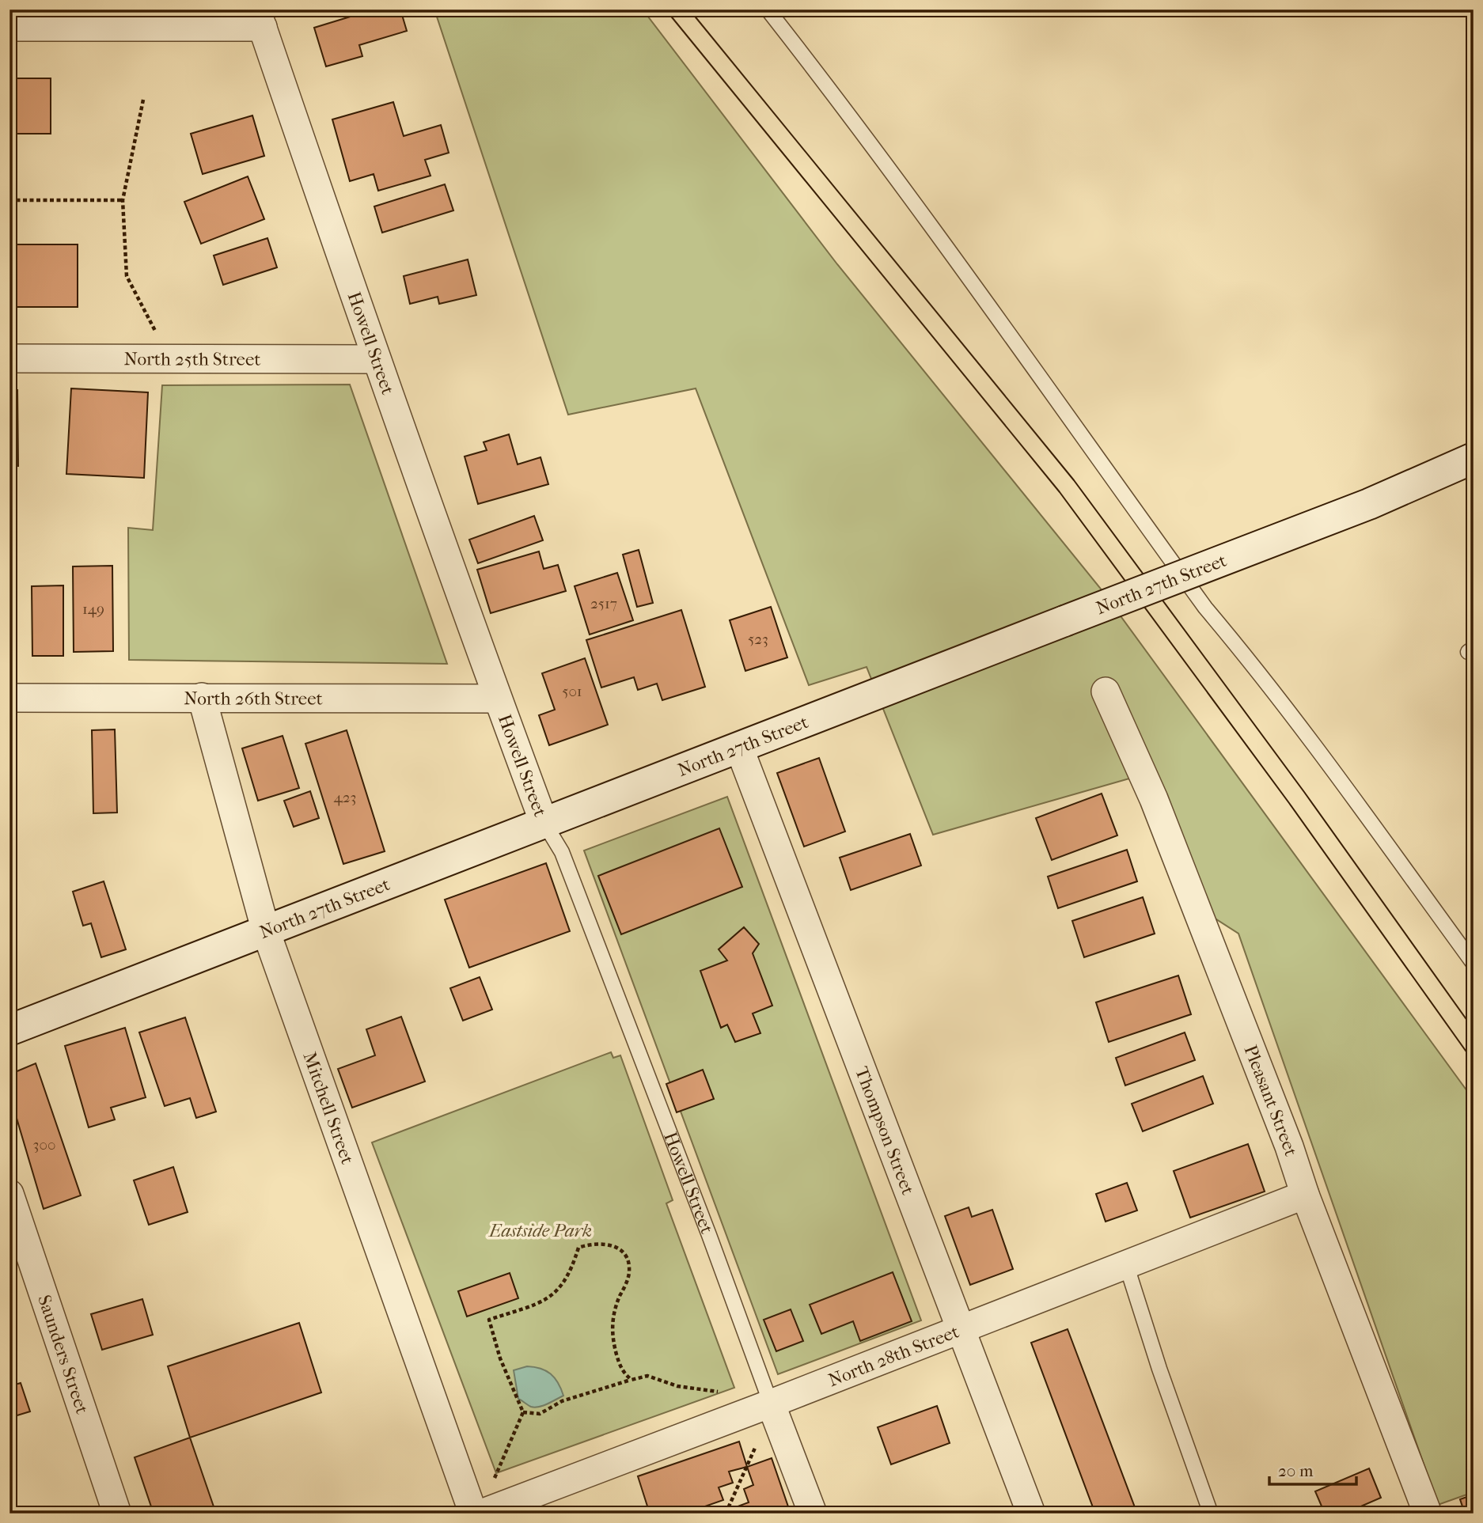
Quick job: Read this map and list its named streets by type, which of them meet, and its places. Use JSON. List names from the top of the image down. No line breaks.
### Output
{"streets":{"main road":["North 27th Street"],"street":["Howell Street","North 25th Street","North 26th Street","Pleasant Street","Mitchell Street","Thompson Street","Saunders Street","North 28th Street"]},"crossings":[["Howell Street","North 25th Street"],["Howell Street","North 27th Street"],["Howell Street","North 26th Street"],["Howell Street","North 28th Street"],["North 27th Street","Mitchell Street"],["North 27th Street","Thompson Street"],["North 26th Street","Mitchell Street"],["Pleasant Street","North 28th Street"],["Thompson Street","North 28th Street"]],"parks":["Eastside Park"],"house_numbers":["2517","149","523","501","423","300"],"scale_bar":"20 m"}
